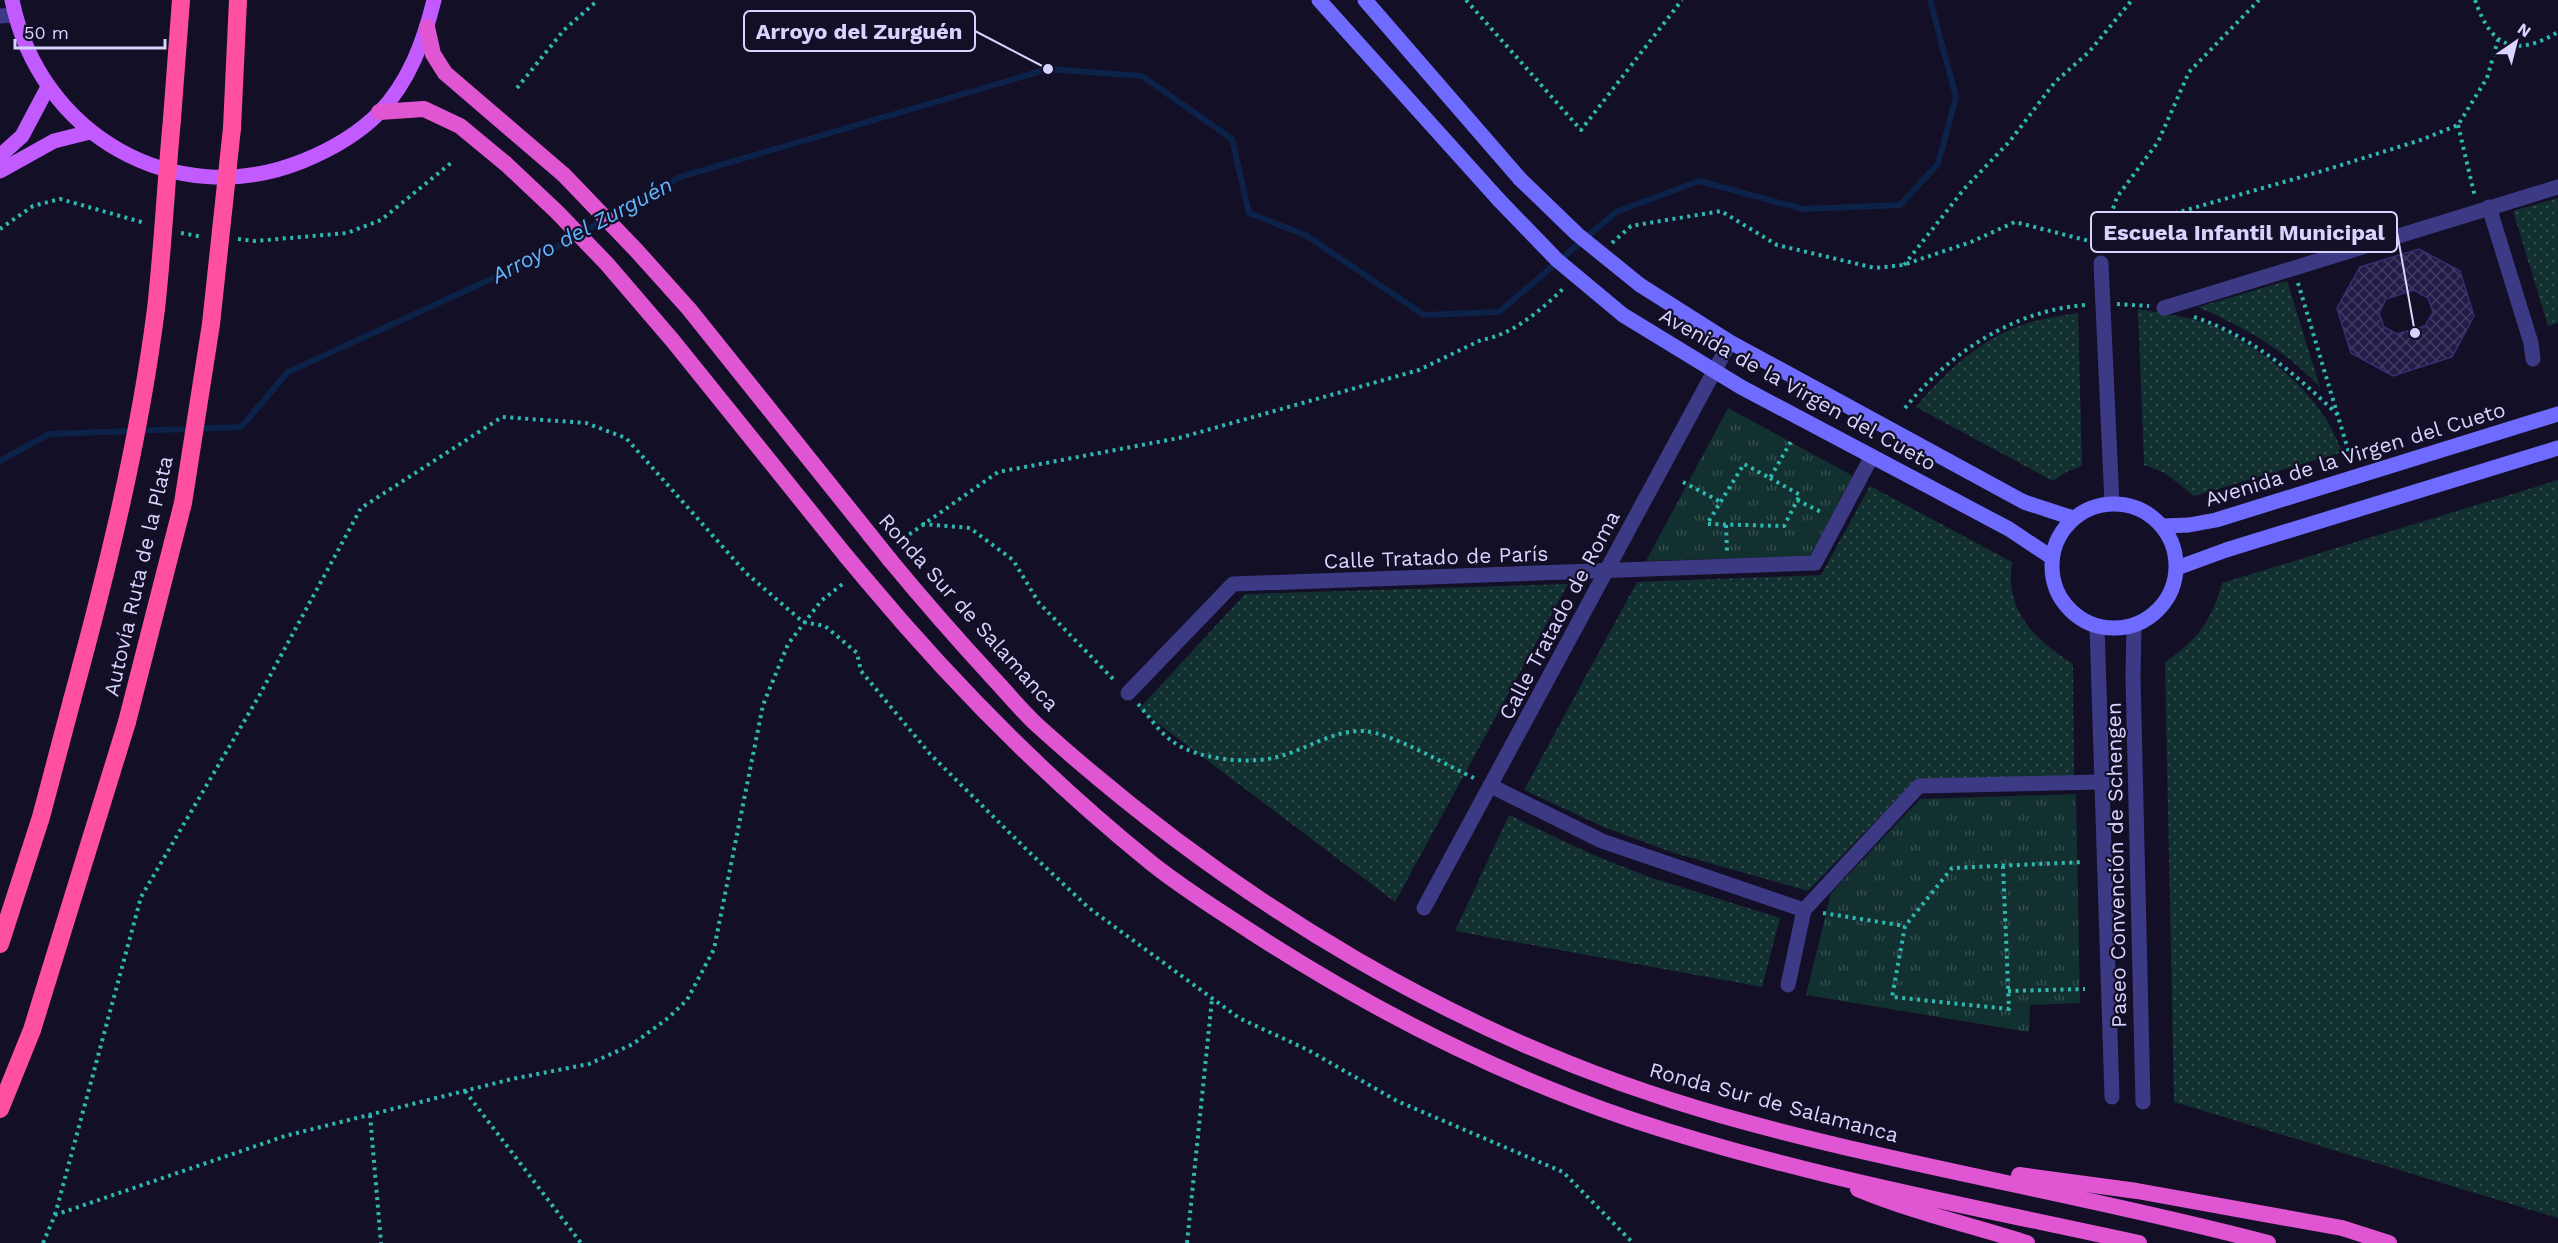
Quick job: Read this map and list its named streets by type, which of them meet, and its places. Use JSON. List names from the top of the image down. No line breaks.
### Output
{"streets":{"highway":["Autovía Ruta de la Plata","Ronda Sur de Salamanca"],"main road":["Avenida de la Virgen del Cueto"],"street":["Calle Tratado de París","Calle Tratado de Roma","Paseo Convención de Schengen"]},"crossings":[["Avenida de la Virgen del Cueto","Calle Tratado de París"],["Avenida de la Virgen del Cueto","Calle Tratado de Roma"],["Avenida de la Virgen del Cueto","Paseo Convención de Schengen"],["Calle Tratado de París","Calle Tratado de Roma"]],"water":["Arroyo del Zurguén"],"places":["Arroyo del Zurguén","Escuela Infantil Municipal"],"scale_bar":"50 m","north":"top right"}
